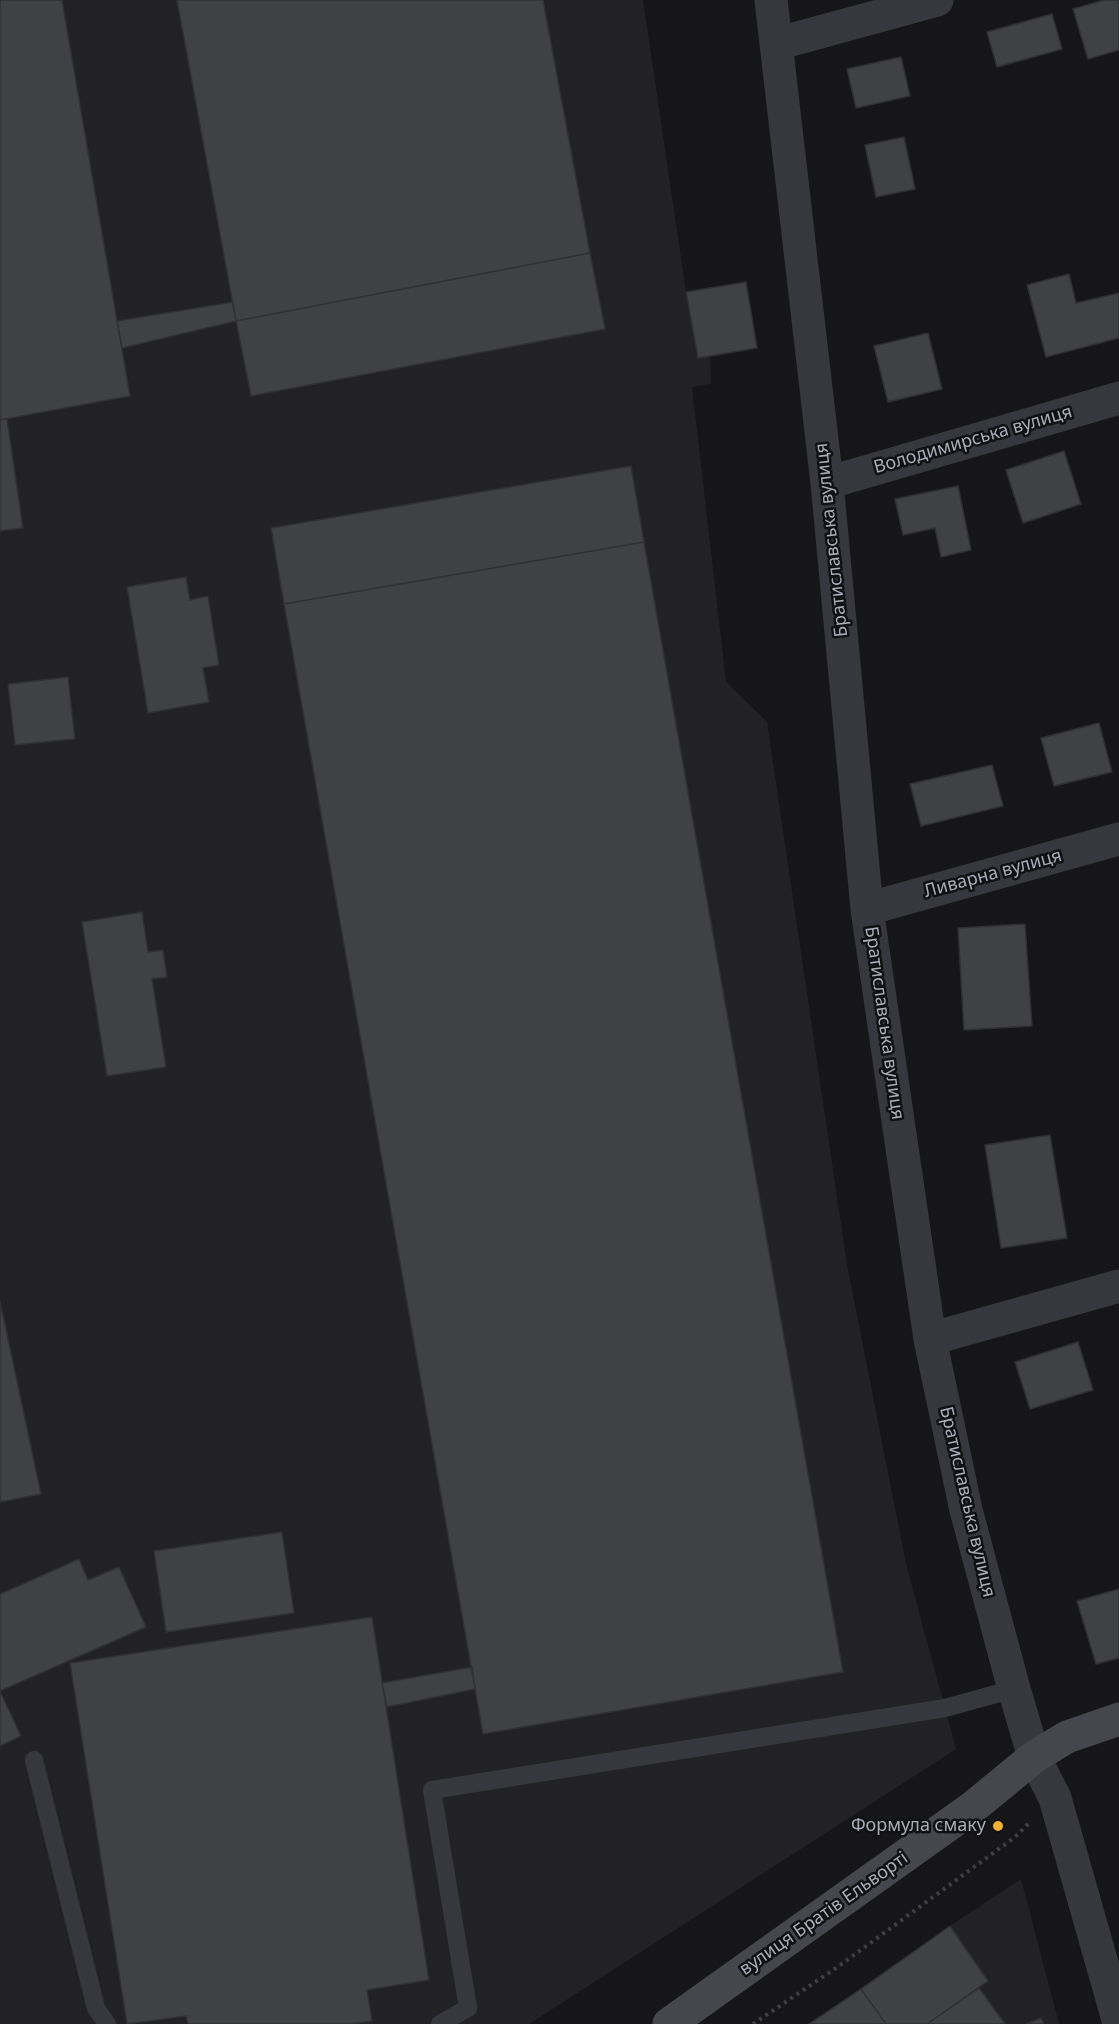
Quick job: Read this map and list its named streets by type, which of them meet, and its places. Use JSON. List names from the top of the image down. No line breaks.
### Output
{"streets":{"main road":["вулиця Братів Ельворті"],"street":["Володимирська вулиця","Братиславська вулиця","Ливарна вулиця"]},"crossings":[["Володимирська вулиця","Братиславська вулиця"],["Братиславська вулиця","Ливарна вулиця"],["Братиславська вулиця","вулиця Братів Ельворті"]],"places":["Формула смаку"]}
